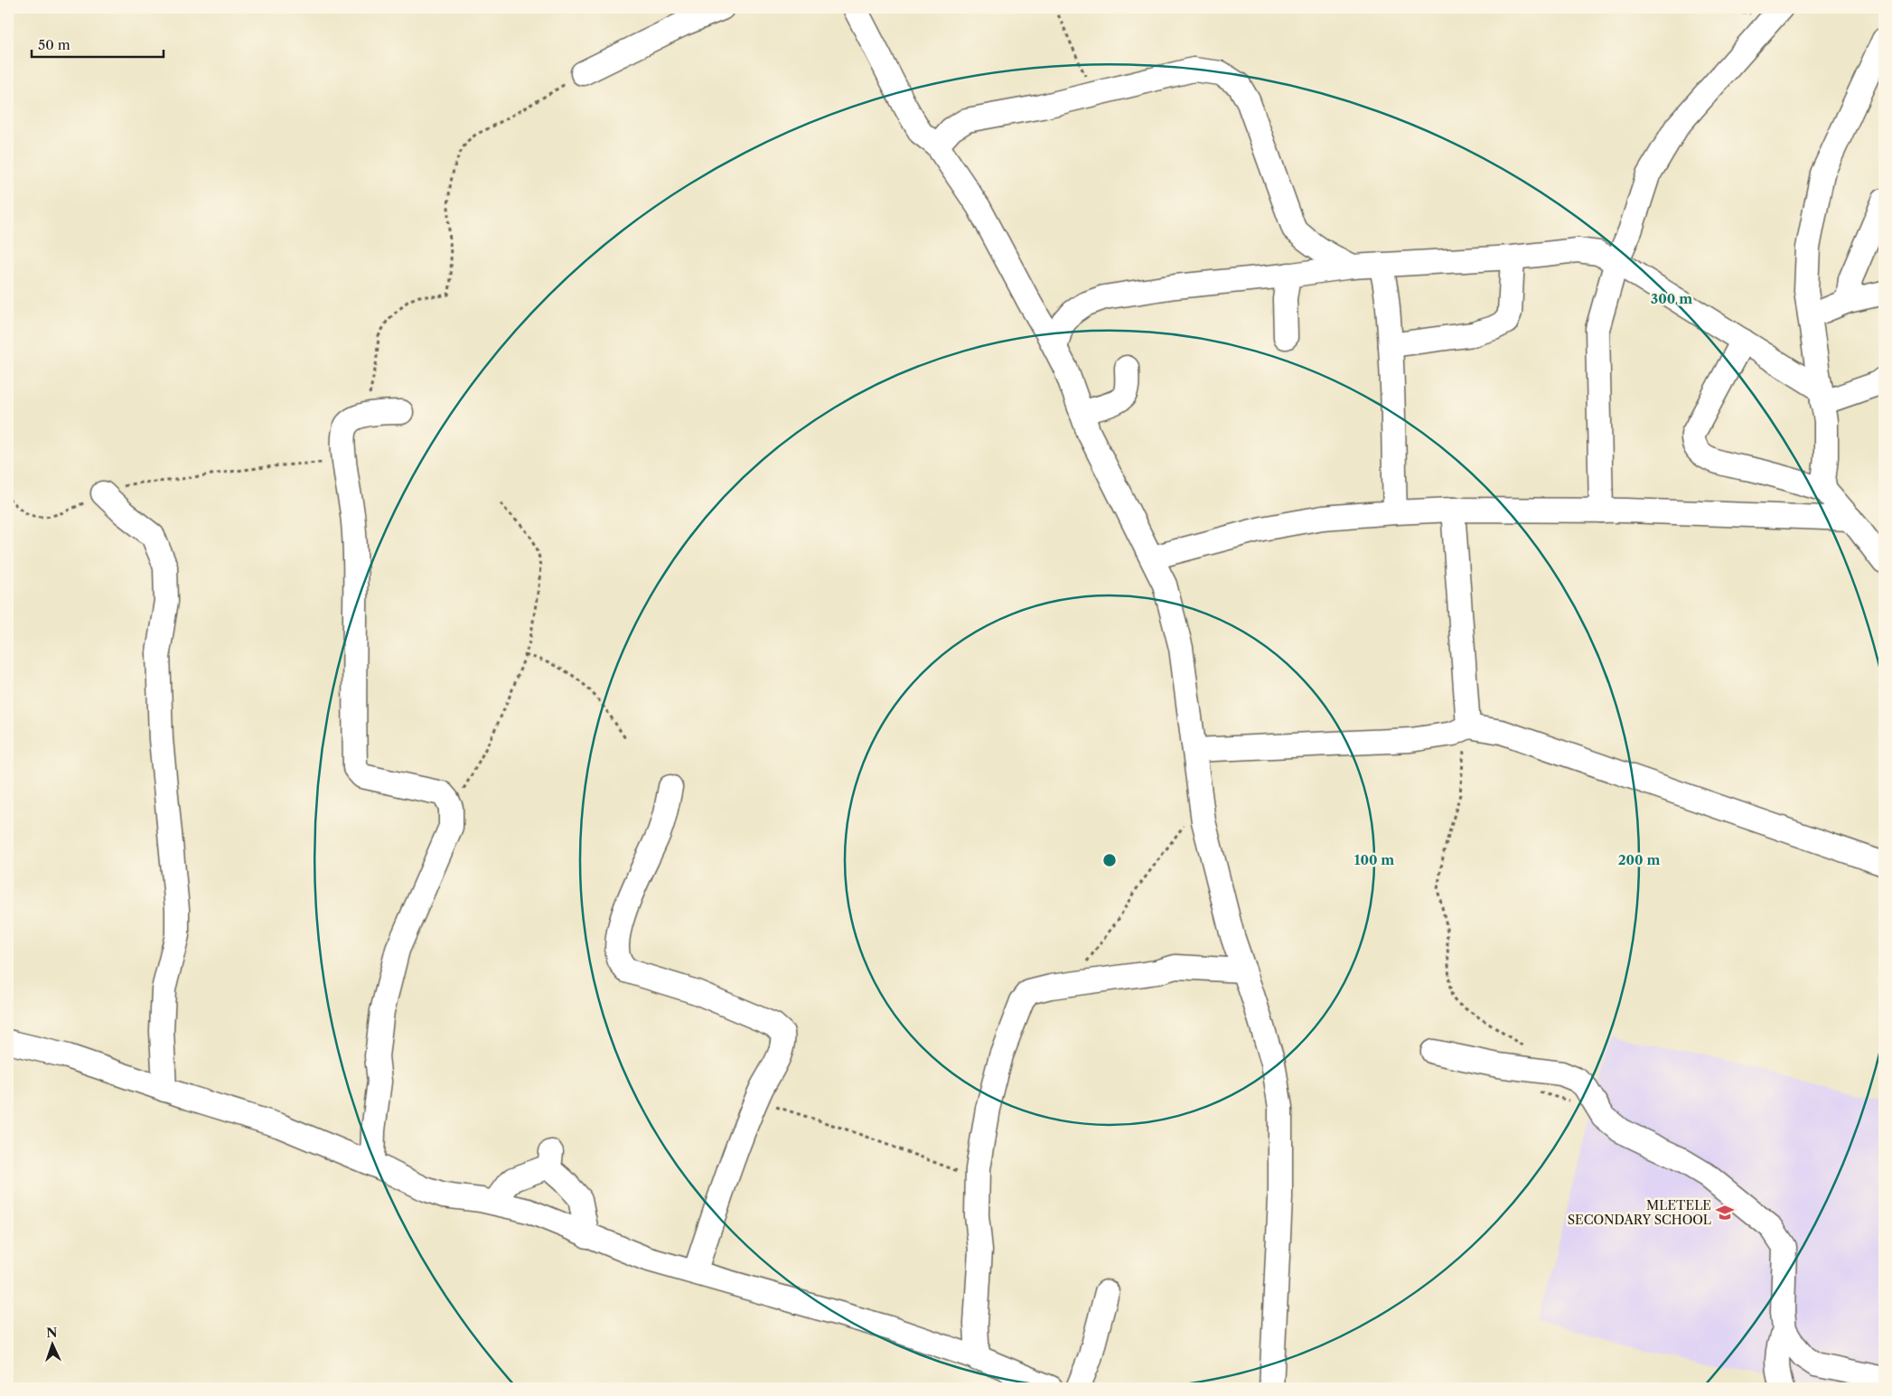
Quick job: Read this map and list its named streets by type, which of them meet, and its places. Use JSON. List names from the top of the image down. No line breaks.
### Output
{"places":{"school or university":["MLETELE SECONDARY SCHOOL"]},"scale_bar":"50 m","north":"top","rings":["300 m","100 m","200 m"]}
